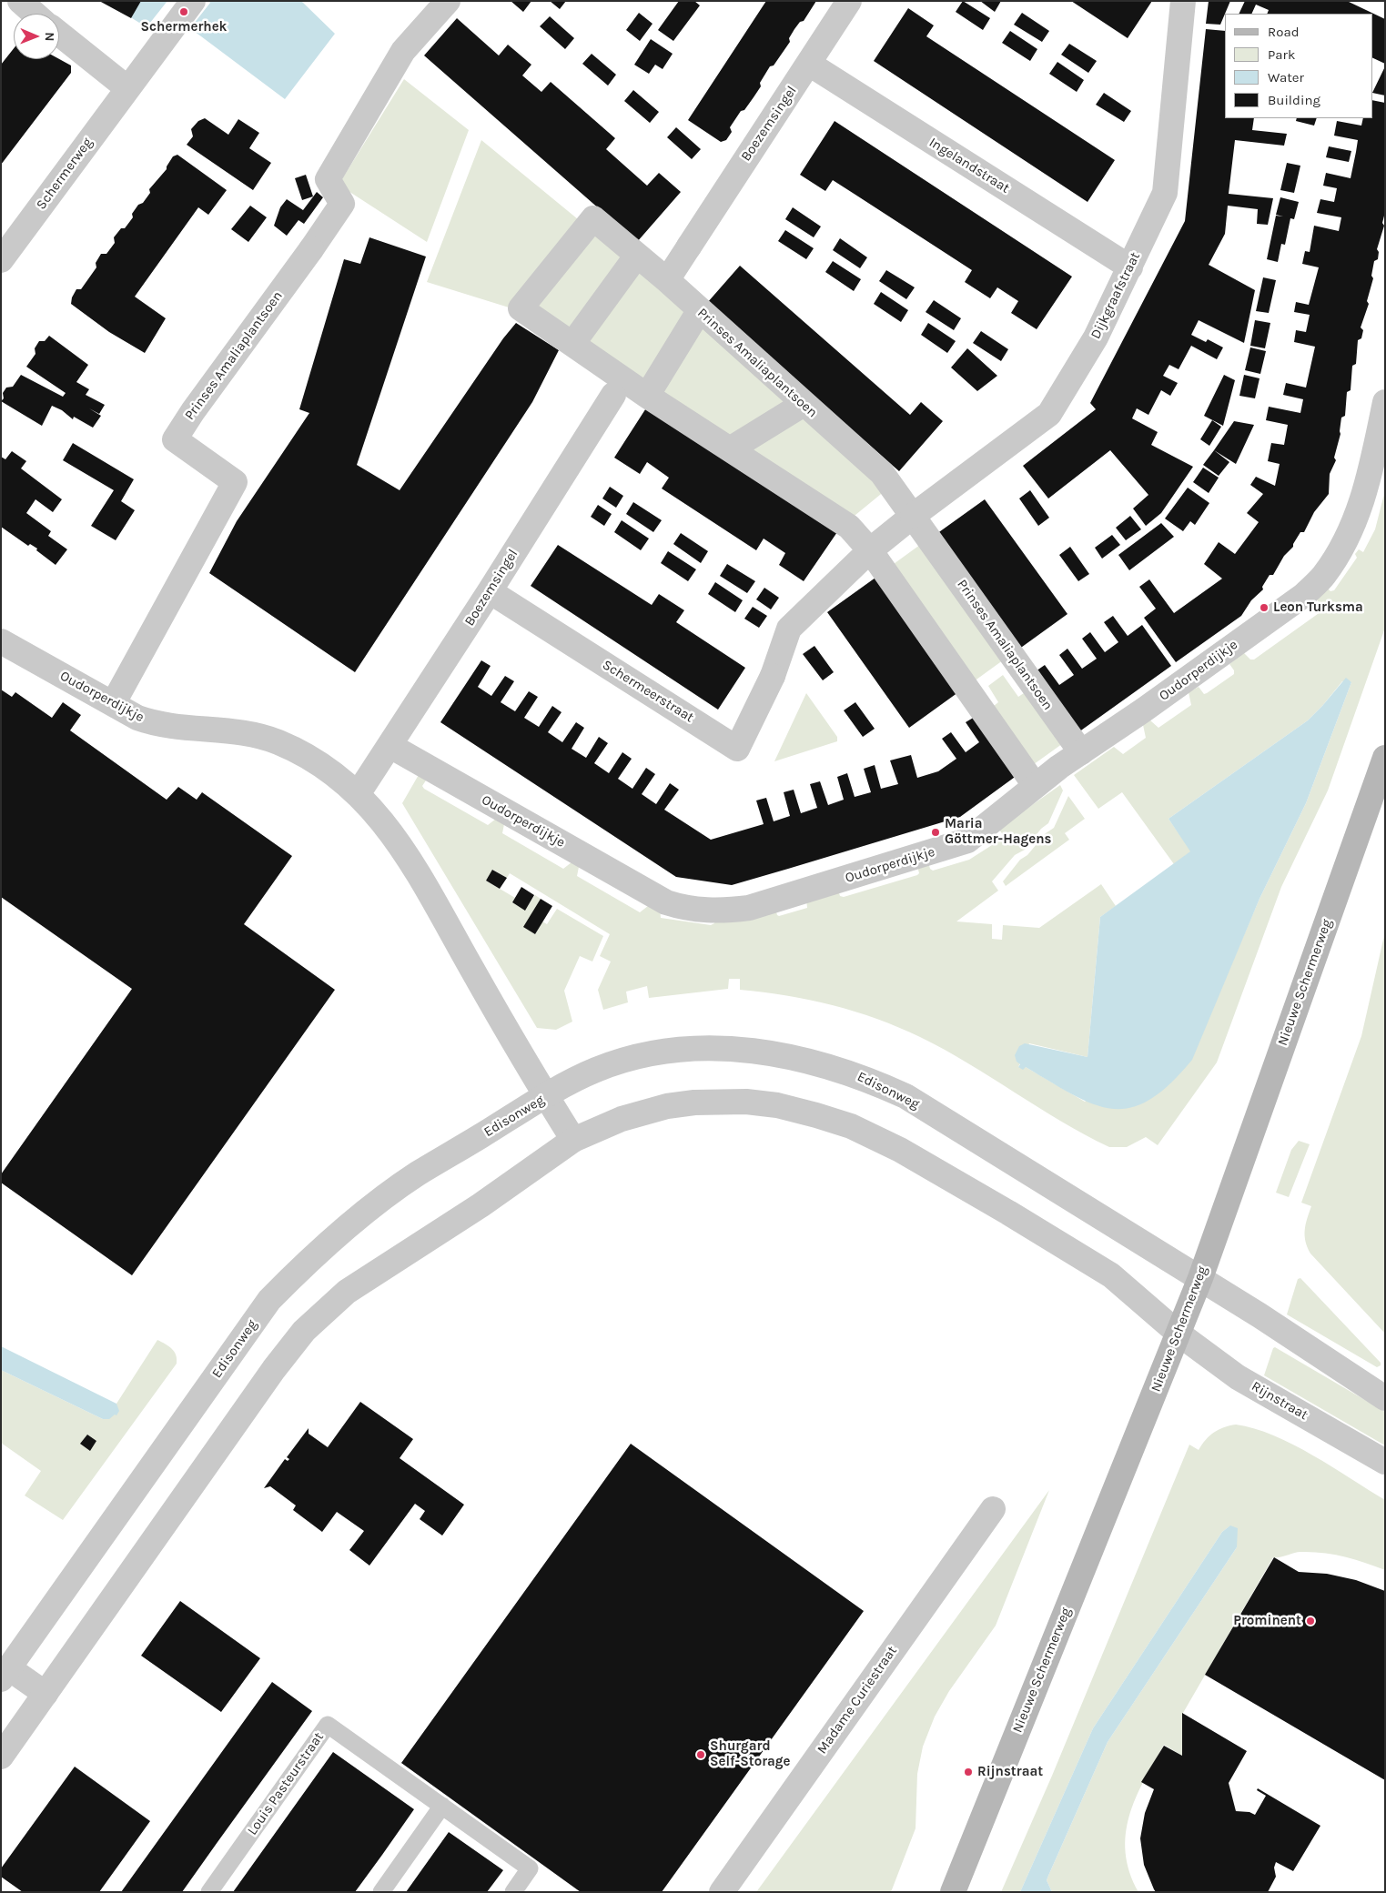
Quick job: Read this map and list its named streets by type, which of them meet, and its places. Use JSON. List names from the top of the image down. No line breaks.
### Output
{"streets":{"main road":["Nieuwe Schermerweg"],"street":["Boezemsingel","Ingelandstraat","Schermerweg","Dijkgraafstraat","Prinses Amaliaplantsoen","Oudorperdijkje","Schermeerstraat","Edisonweg","Rijnstraat","Madame Curiestraat"],"lane":["Louis Pasteurstraat"]},"crossings":[["Boezemsingel","Ingelandstraat"],["Boezemsingel","Prinses Amaliaplantsoen"],["Boezemsingel","Oudorperdijkje"],["Boezemsingel","Schermeerstraat"],["Ingelandstraat","Dijkgraafstraat"],["Dijkgraafstraat","Prinses Amaliaplantsoen"],["Prinses Amaliaplantsoen","Oudorperdijkje"],["Oudorperdijkje","Edisonweg"],["Nieuwe Schermerweg","Edisonweg"],["Nieuwe Schermerweg","Rijnstraat"]],"places":["Schermerhek","Leon Turksma","Maria Göttmer-Hagens","Prominent","Shurgard Self-Storage","Rijnstraat"],"legend":["Road","Park","Water","Building"],"north":"right"}
